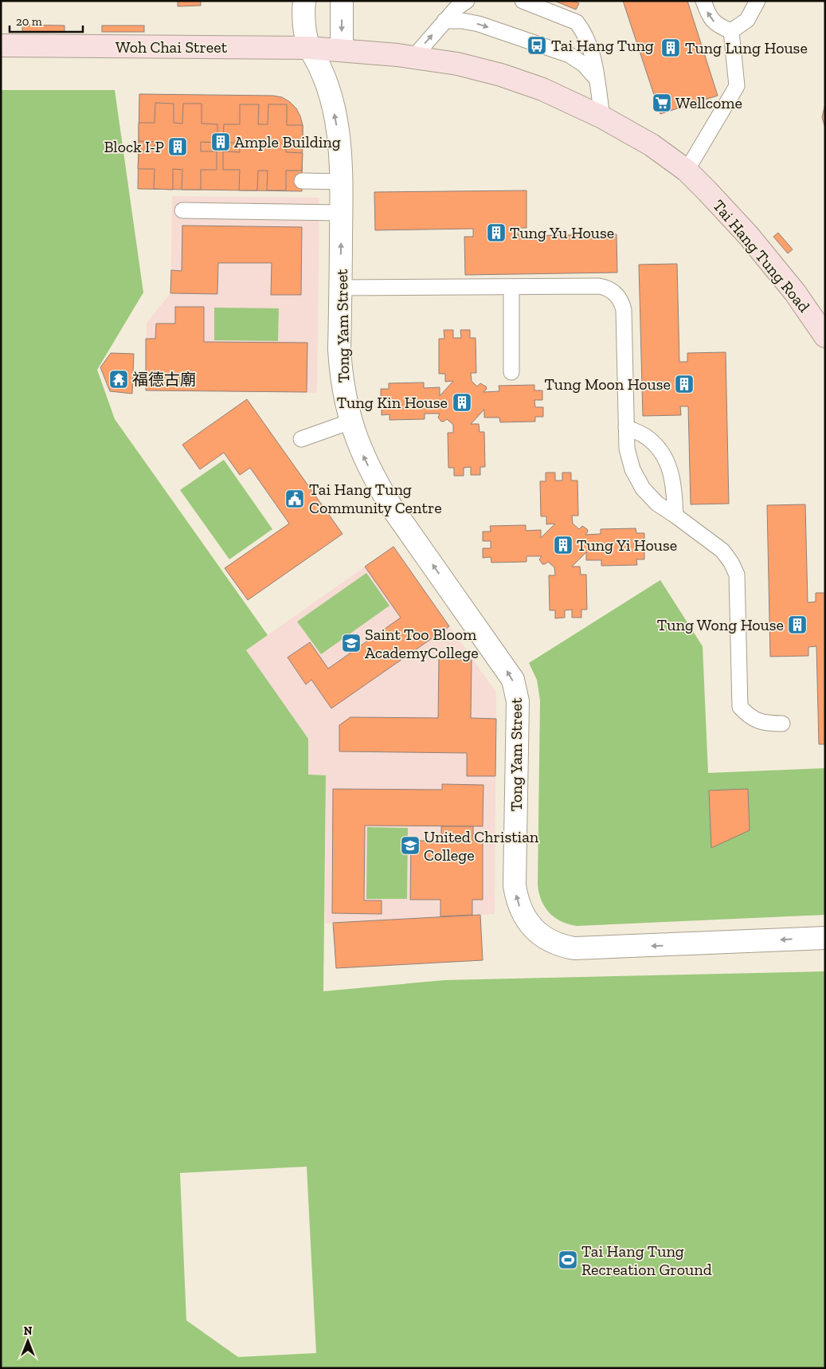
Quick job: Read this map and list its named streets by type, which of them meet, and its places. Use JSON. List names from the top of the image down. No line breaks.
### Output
{"streets":{"main road":["Woh Chai Street","Tai Hang Tung Road"],"street":["Tong Yam Street"]},"crossings":[["Woh Chai Street","Tai Hang Tung Road"],["Woh Chai Street","Tong Yam Street"]],"one_way":["Tong Yam Street"],"places":{"bus stop":["Tai Hang Tung"],"building":["Tung Lung House","Ample Building","Block I-P","Tung Yu House","Tung Moon House","Tung Kin House","Tung Yi House","Tung Wong House"],"supermarket":["Wellcome"],"temple":["福德古廟"],"public building":["Tai Hang Tung Community Centre"],"school or university":["Saint Too Bloom AcademyCollege","United Christian College"],"sports":["Tai Hang Tung Recreation Ground"]},"scale_bar":"20 m","north":"top"}
